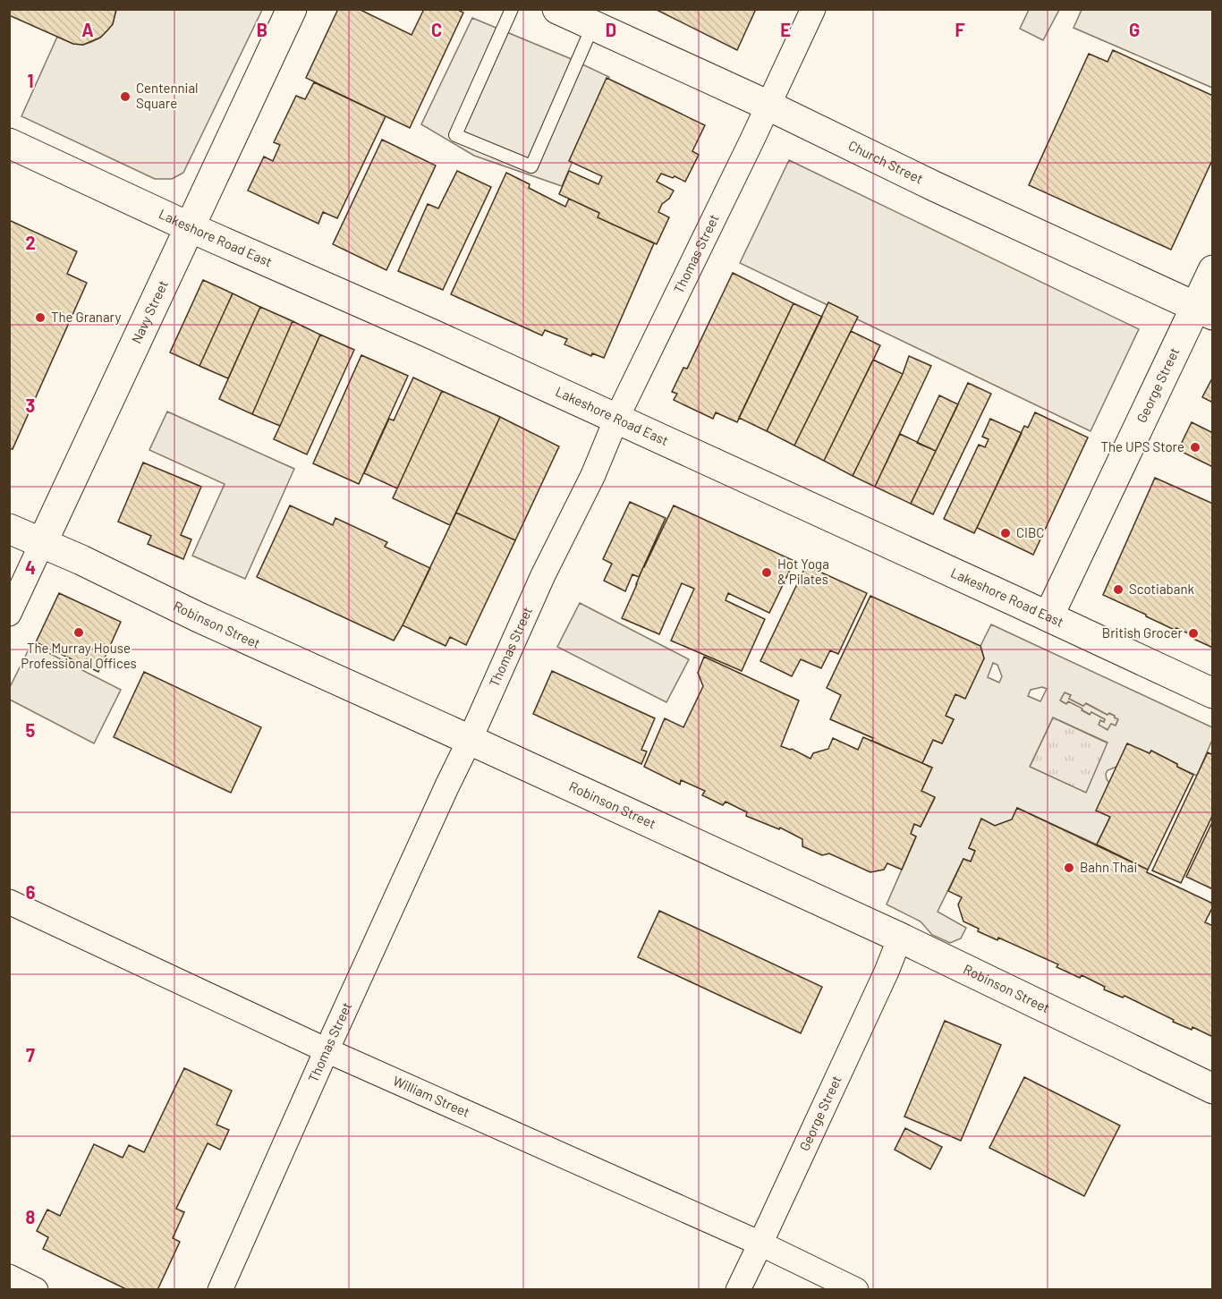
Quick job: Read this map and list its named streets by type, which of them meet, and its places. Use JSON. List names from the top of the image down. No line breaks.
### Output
{"streets":{"street":["Church Street","Lakeshore Road East","Thomas Street","Navy Street","George Street","Robinson Street","William Street"]},"crossings":[["Church Street","Thomas Street"],["Church Street","George Street"],["Lakeshore Road East","Thomas Street"],["Lakeshore Road East","Navy Street"],["Lakeshore Road East","George Street"],["Thomas Street","Robinson Street"],["Thomas Street","William Street"],["Navy Street","Robinson Street"],["George Street","Robinson Street"],["George Street","William Street"]],"places":["Centennial Square","The Granary","The UPS Store","CIBC","Hot Yoga & Pilates","Scotiabank","The Murray House Professional Offices","British Grocer","Bahn Thai"],"grid":{"columns":["A","B","C","D","E","F","G"],"rows":["1","2","3","4","5","6","7","8"]}}
